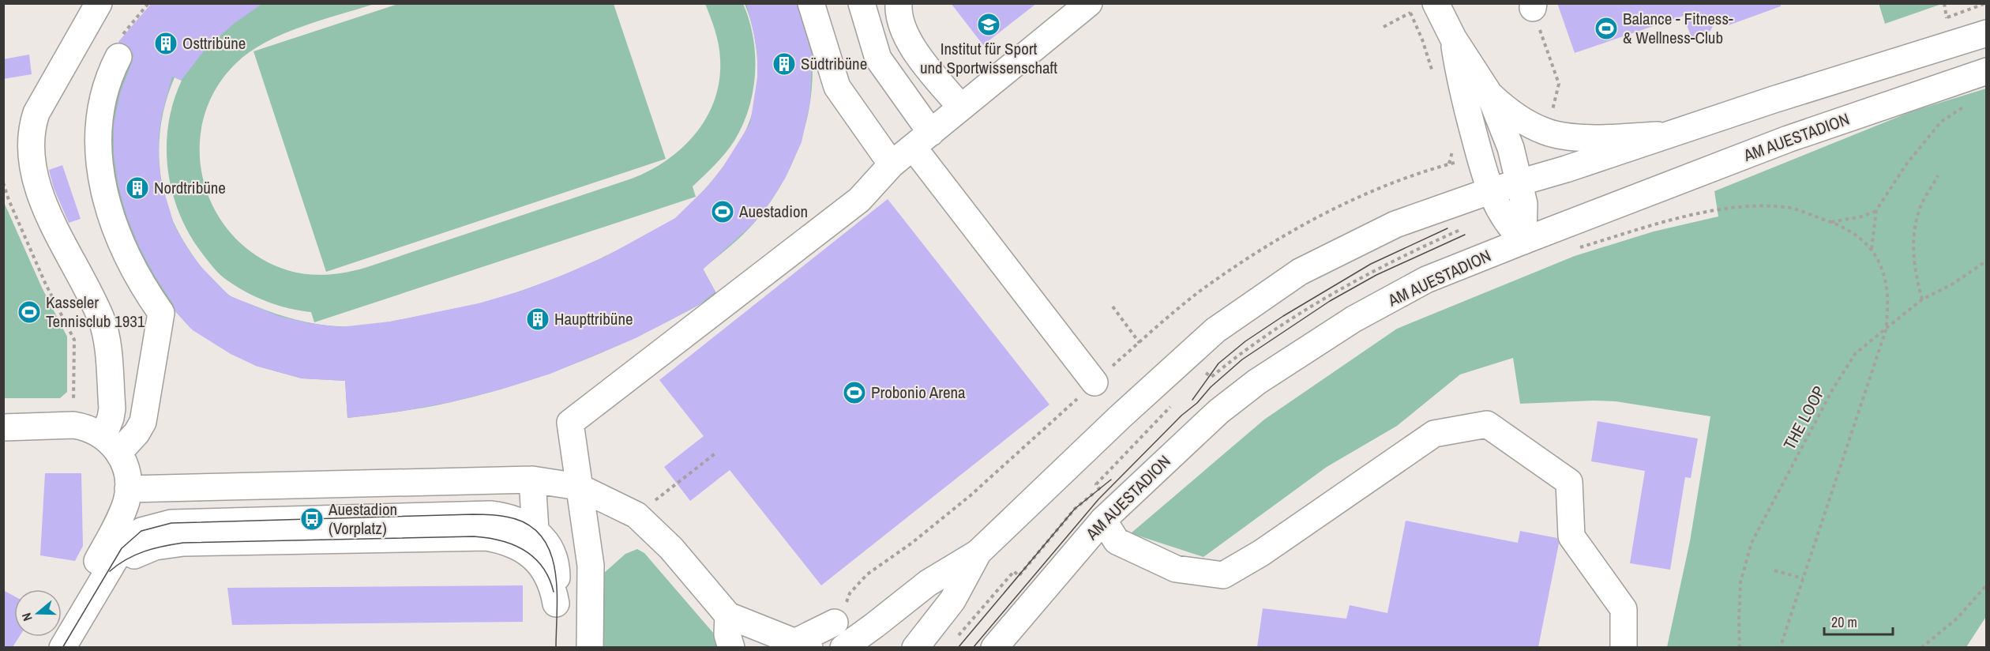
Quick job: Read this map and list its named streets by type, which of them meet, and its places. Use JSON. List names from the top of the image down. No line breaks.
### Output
{"streets":{"street":["AM AUESTADION"],"path":["THE LOOP"]},"places":{"school or university":["Institut für Sport und Sportwissenschaft"],"sports":["Balance - Fitness- & Wellness-Club","Auestadion","Kasseler Tennisclub 1931","Probonio Arena"],"building":["Osttribüne","Südtribüne","Nordtribüne","Haupttribüne"],"bus stop":["Auestadion (Vorplatz)"]},"scale_bar":"20 m","north":"left"}
